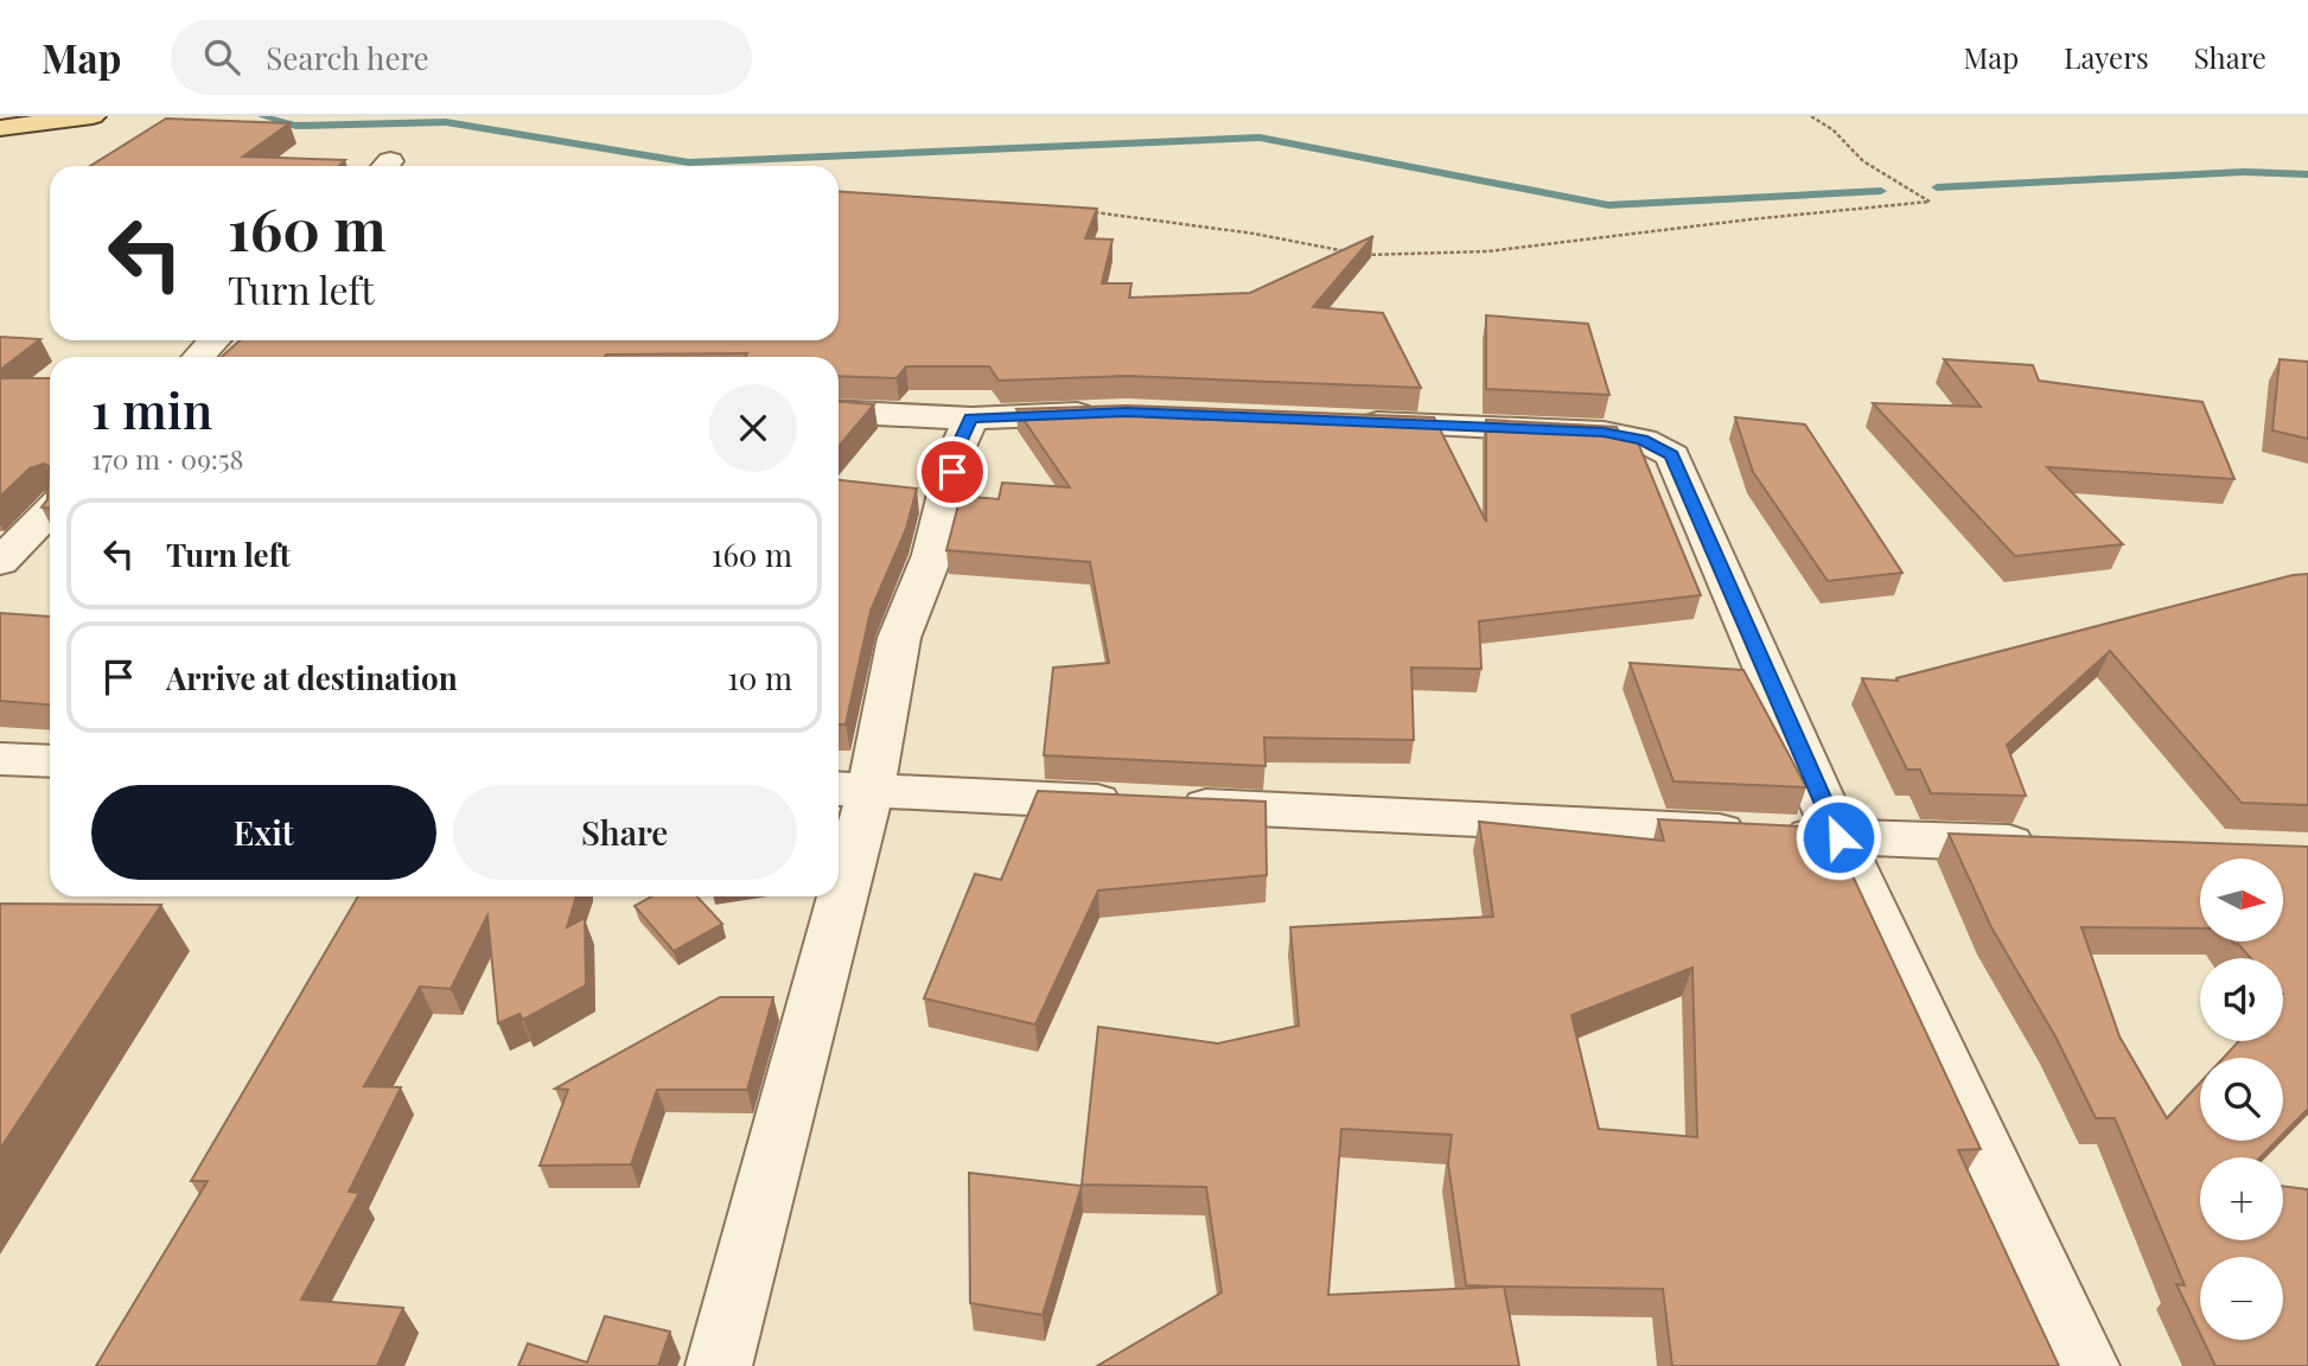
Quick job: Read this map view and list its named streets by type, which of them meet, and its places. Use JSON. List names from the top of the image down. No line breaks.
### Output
{"north":"right","page":{"header":"Map","search":"Search here","nav":["Map","Layers","Share"],"turn":["160 m","Turn left"],"heading":["1 min","170 m · 09:58"],"list":[{"name":"Turn left","value":"160 m"},{"name":"Arrive at destination","value":"10 m"}],"buttons":["Exit","Share"],"map_buttons":["+","−"]}}
